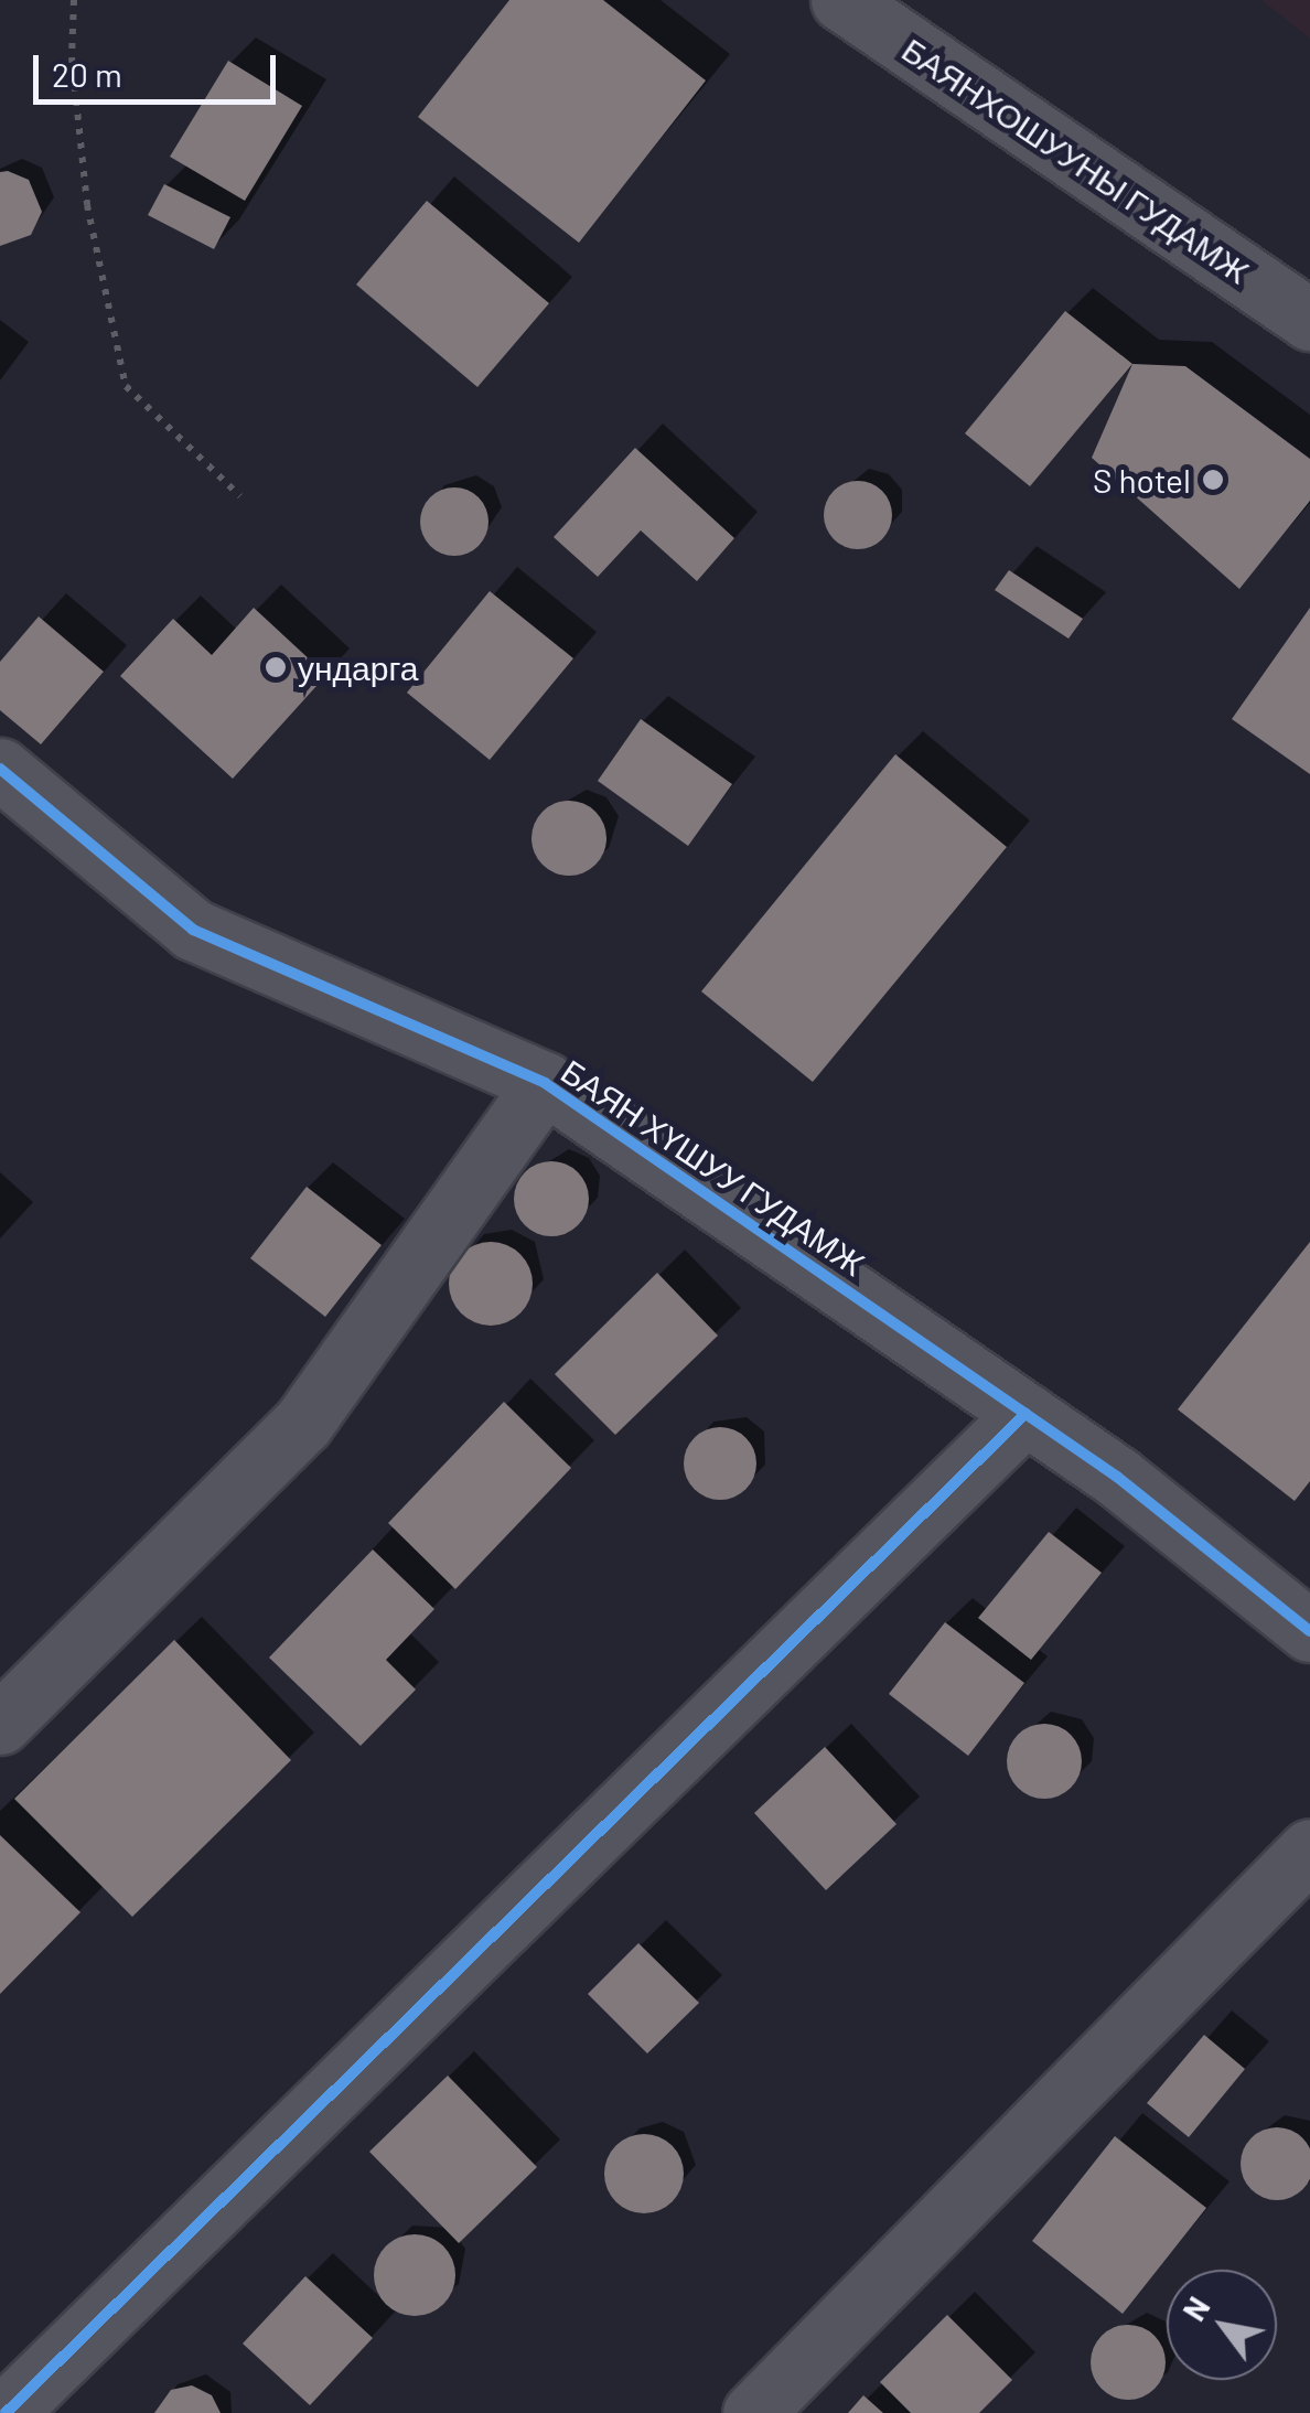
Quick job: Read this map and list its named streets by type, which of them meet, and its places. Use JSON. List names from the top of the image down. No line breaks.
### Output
{"streets":{"street":["БАЯНХОШУУНЫ ГУДАМЖ","БАЯН ХҮШУУ ГУДАМЖ"]},"places":["S hotel","ундарга"],"scale_bar":"20 m","north":"top left"}
